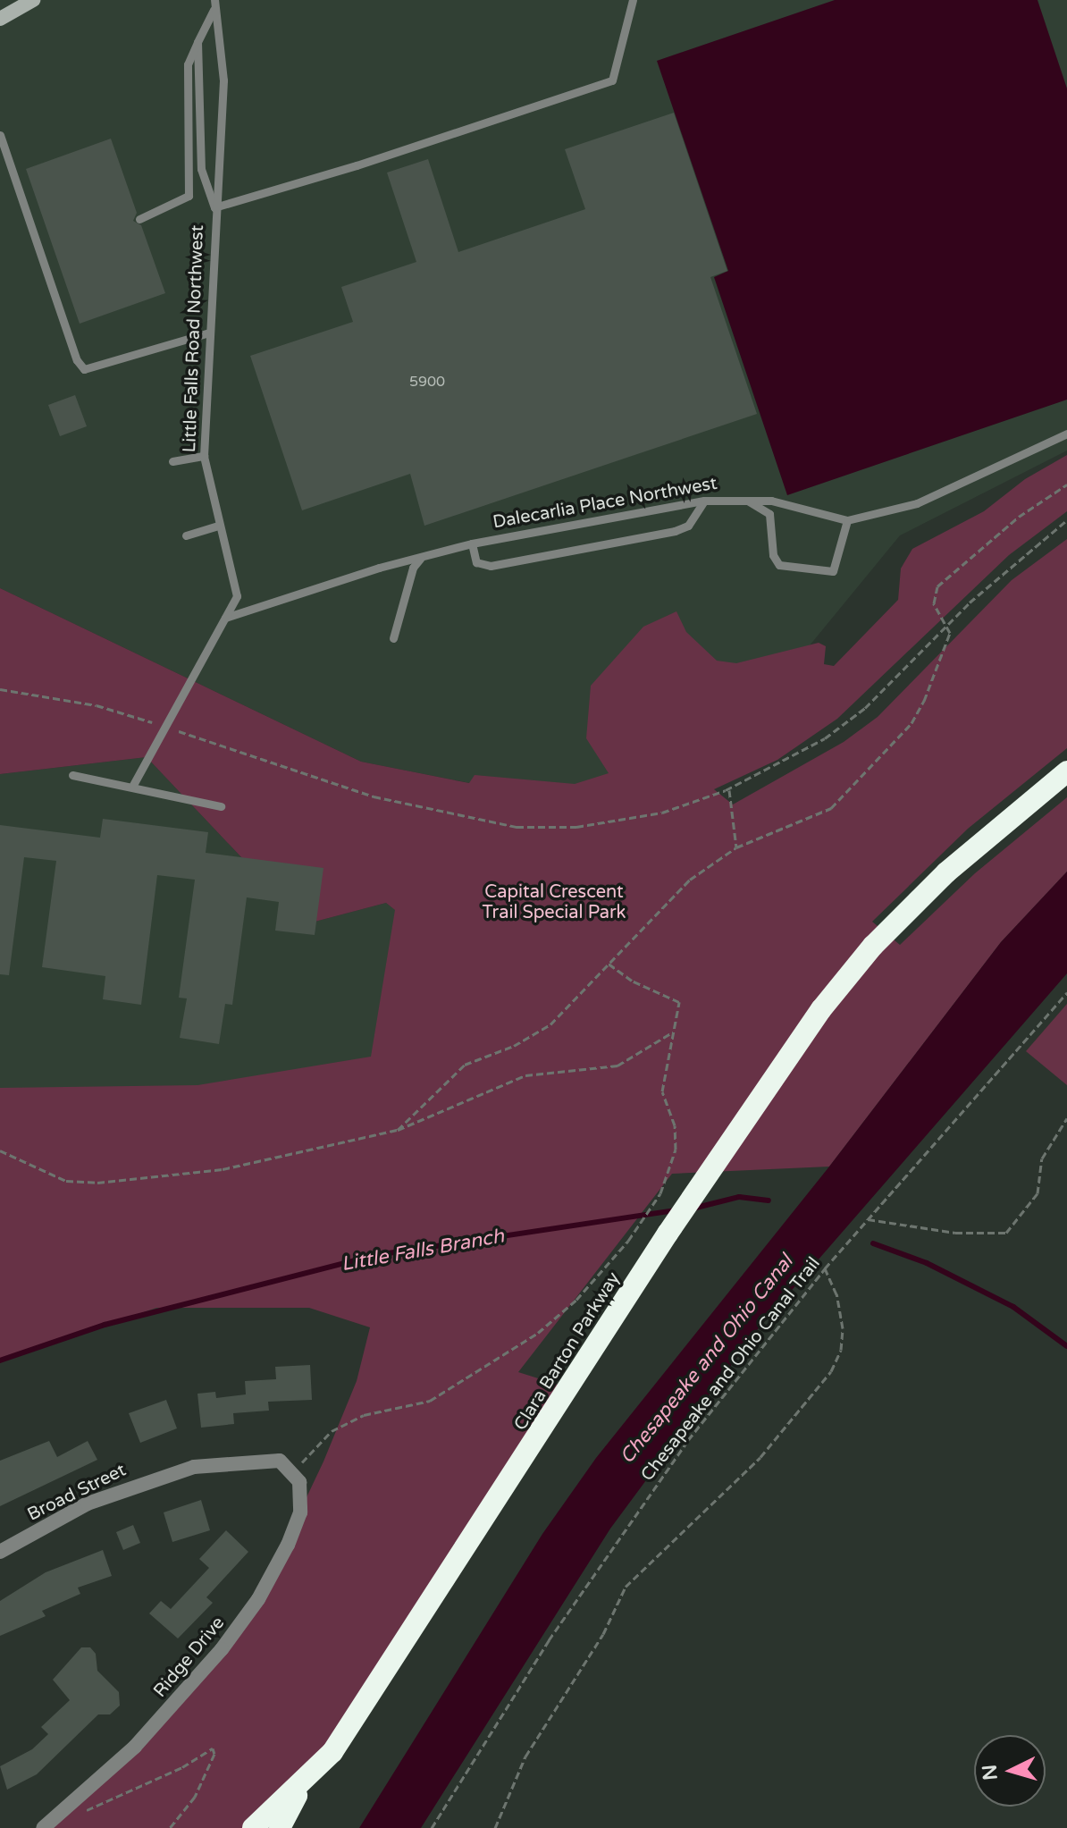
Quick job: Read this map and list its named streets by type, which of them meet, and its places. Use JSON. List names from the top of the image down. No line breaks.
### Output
{"streets":{"highway":["Clara Barton Parkway"],"street":["Broad Street","Ridge Drive"],"lane":["Little Falls Road Northwest","Dalecarlia Place Northwest"],"path":["Chesapeake and Ohio Canal Trail"]},"crossings":[["Little Falls Road Northwest","Dalecarlia Place Northwest"],["Broad Street","Ridge Drive"]],"water":["Little Falls Branch","Chesapeake and Ohio Canal"],"parks":["Capital Crescent Trail Special Park"],"house_numbers":["5900"],"north":"left"}
